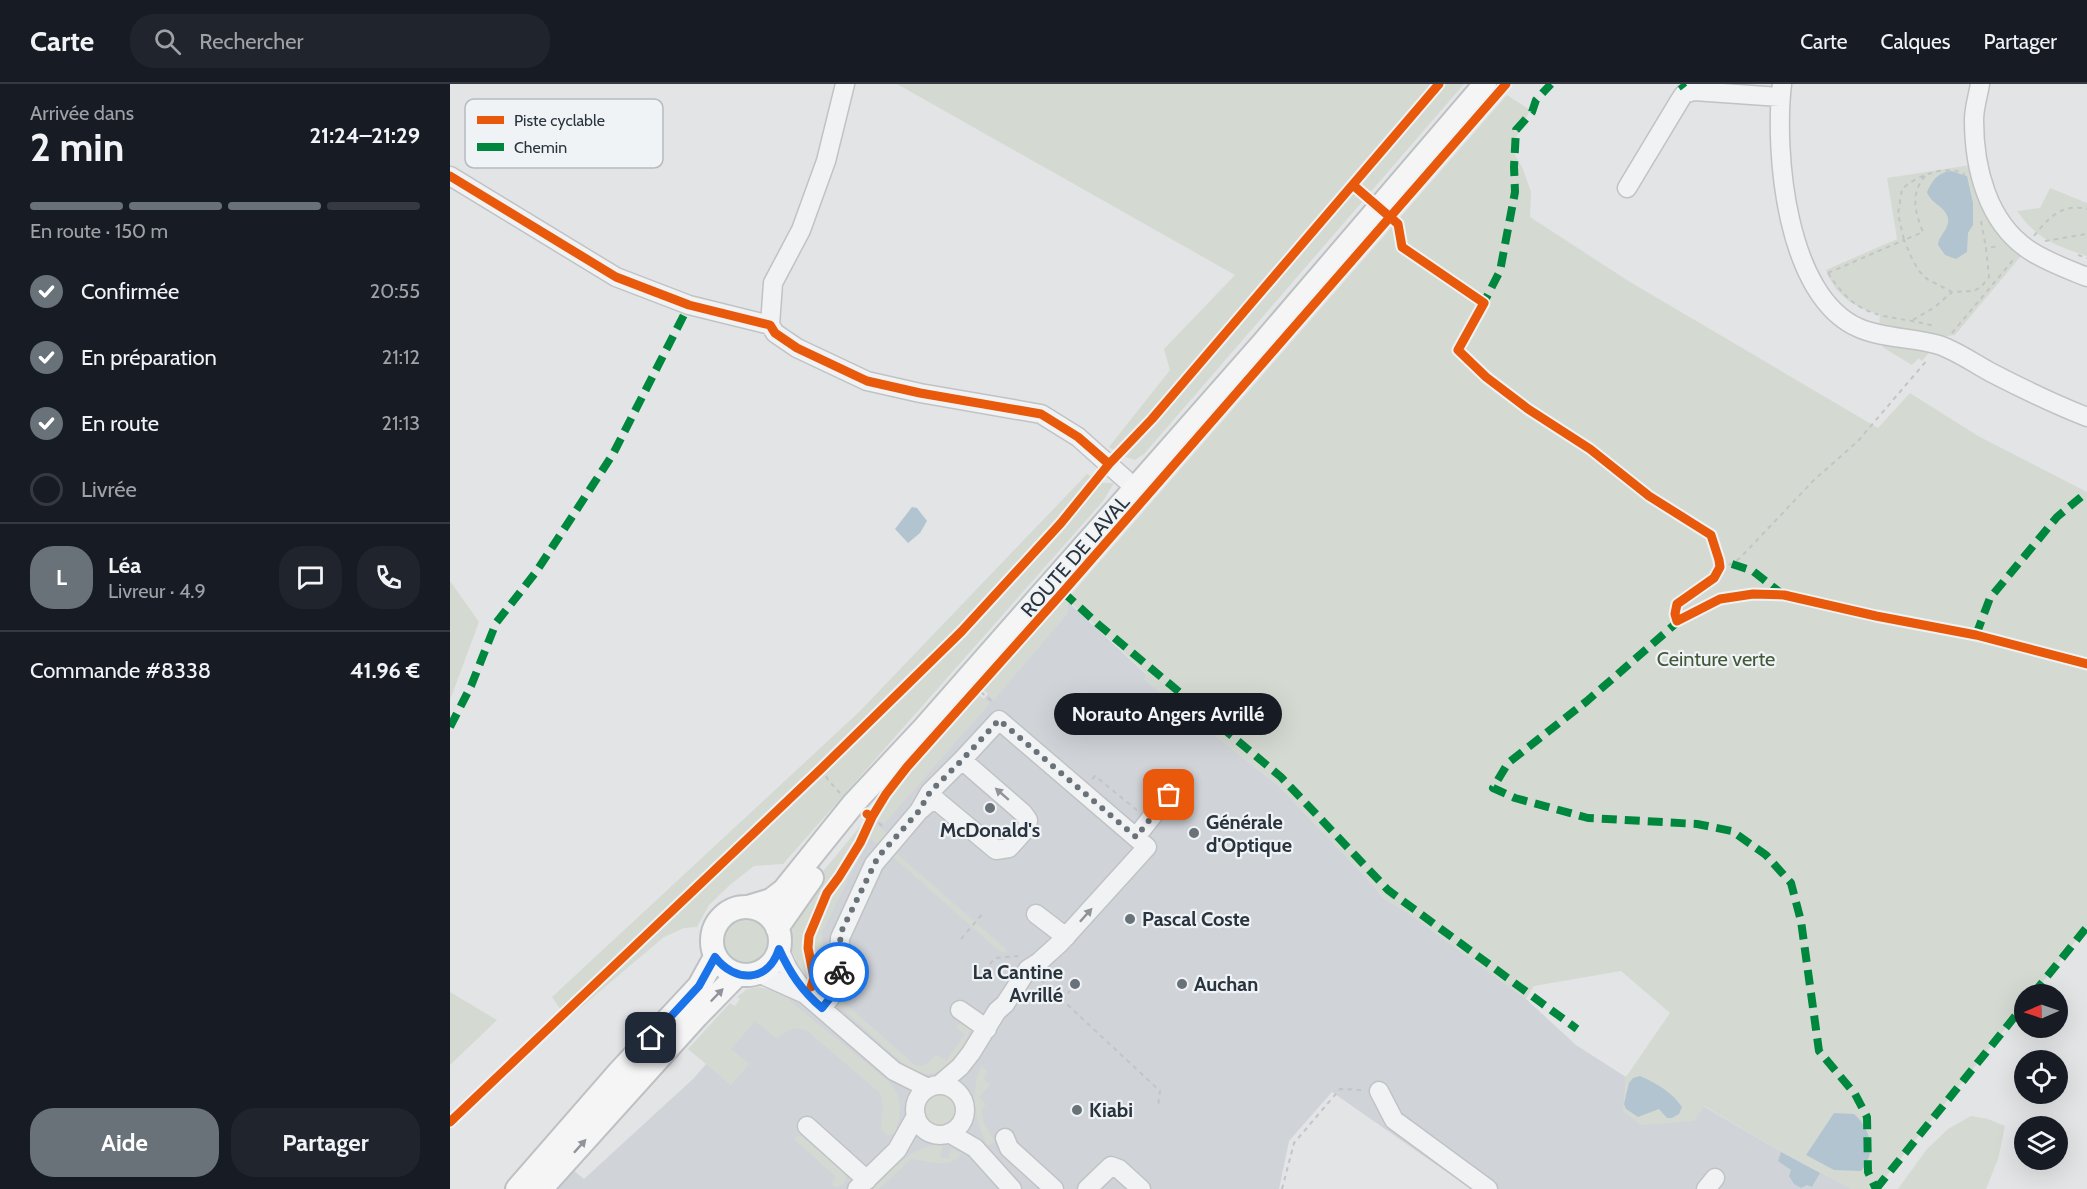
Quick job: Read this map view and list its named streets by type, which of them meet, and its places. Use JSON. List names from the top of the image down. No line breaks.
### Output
{"streets":{"main road":["ROUTE DE LAVAL"]},"parks":["Ceinture verte"],"places":["Norauto Angers Avrillé","McDonald's","Générale d'Optique","Pascal Coste","La Cantine Avrillé","Auchan","Kiabi"],"legend":["Piste cyclable","Chemin"],"north":"left","page":{"header":"Carte","search":"Rechercher","nav":["Carte","Calques","Partager"],"heading":["2 min","Arrivée dans","21:24–21:29"],"panel":["Léa","Livreur · 4.9","Commande #8338","41.96 €"],"bar":"En route · 150 m","list":[["Confirmée","20:55"],["En préparation","21:12"],["En route","21:13"],"Livrée"],"round":"L","bubble":"Norauto Angers Avrillé","buttons":["Aide","Partager"]}}
